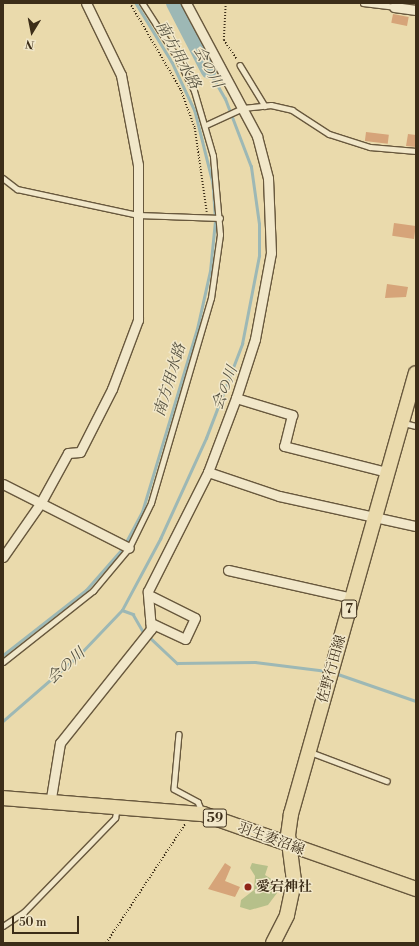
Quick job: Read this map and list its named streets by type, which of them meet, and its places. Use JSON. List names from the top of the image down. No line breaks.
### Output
{"streets":{"main road":["7","佐野行田線","59","羽生妻沼線"]},"crossings":[["佐野行田線","羽生妻沼線"]],"water":["南方用水路","会の川"],"places":["愛宕神社"],"scale_bar":"50 m","north":"bottom"}
